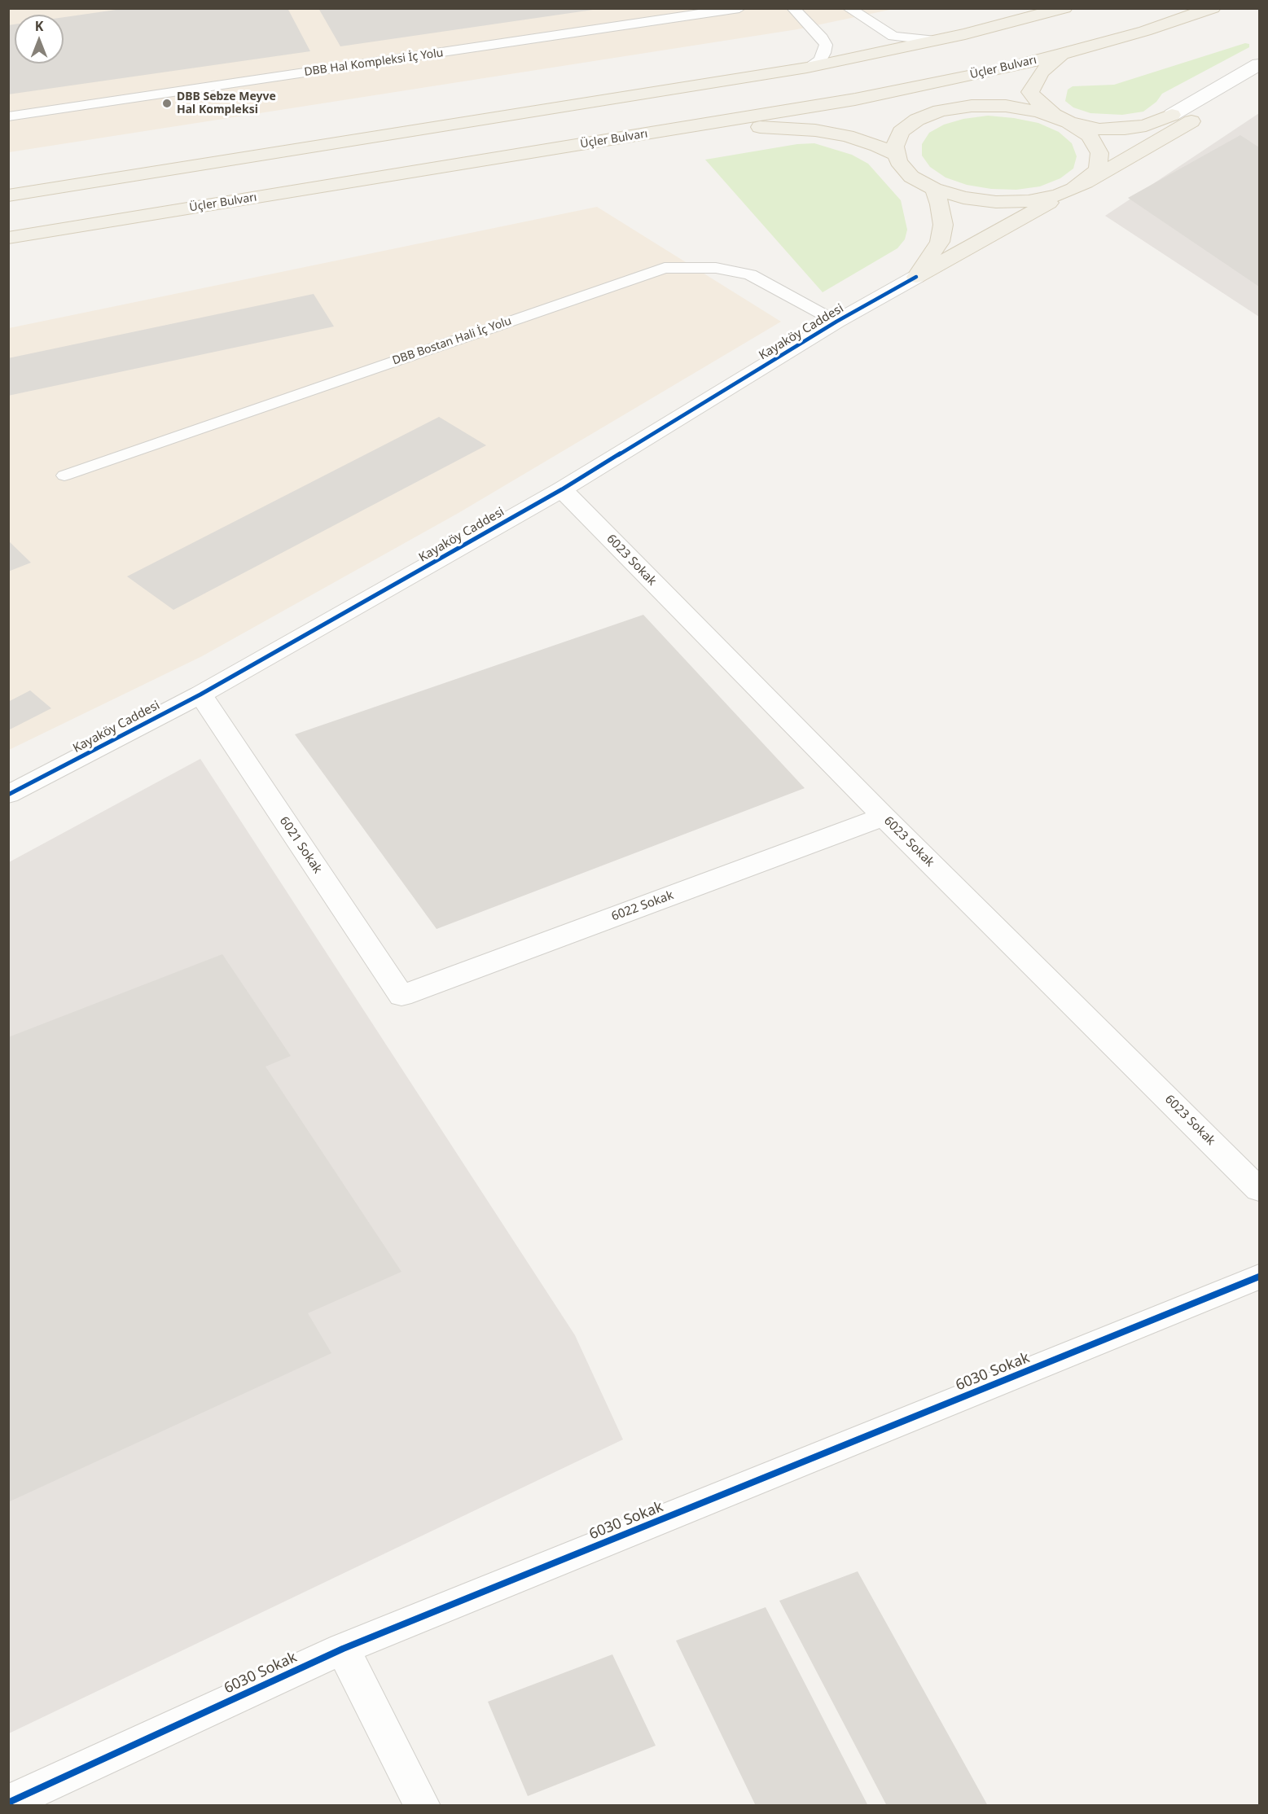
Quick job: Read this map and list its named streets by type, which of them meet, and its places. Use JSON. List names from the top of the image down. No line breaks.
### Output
{"streets":{"main road":["Üçler Bulvarı"],"street":["Kayaköy Caddesi","6023 Sokak","6021 Sokak","6022 Sokak","6030 Sokak"],"lane":["DBB Hal Kompleksi İç Yolu","DBB Bostan Hali İç Yolu"]},"crossings":[["Kayaköy Caddesi","DBB Bostan Hali İç Yolu"],["Kayaköy Caddesi","6023 Sokak"],["Kayaköy Caddesi","6021 Sokak"],["6023 Sokak","6022 Sokak"],["6021 Sokak","6022 Sokak"]],"places":["DBB Sebze Meyve Hal Kompleksi"],"north":"top"}
